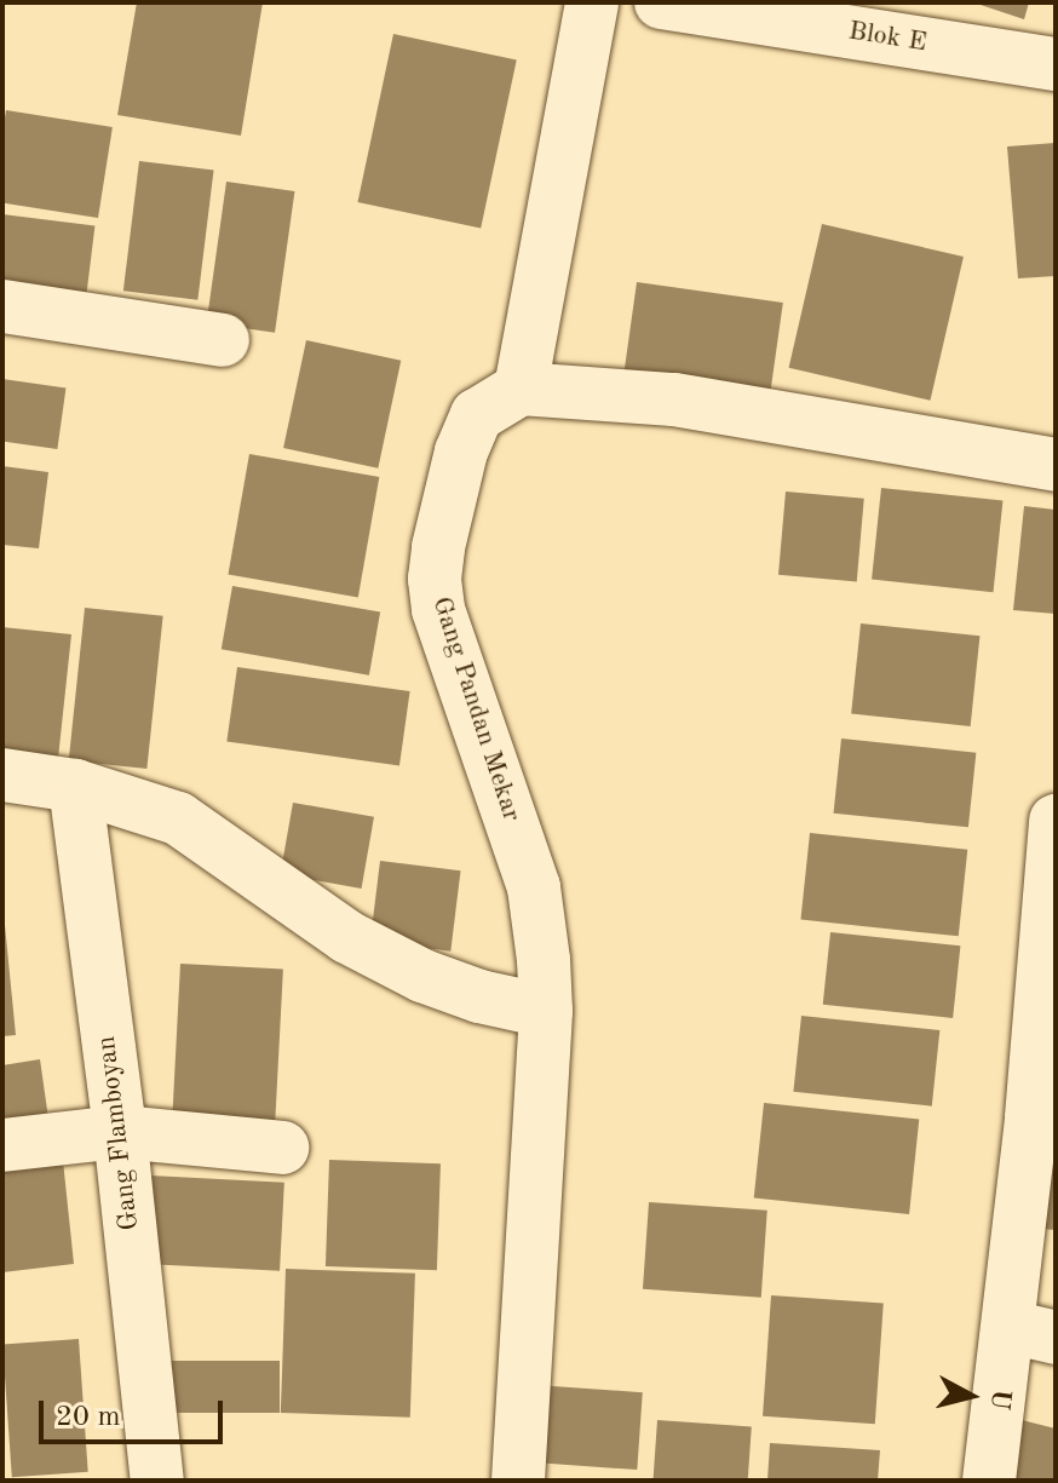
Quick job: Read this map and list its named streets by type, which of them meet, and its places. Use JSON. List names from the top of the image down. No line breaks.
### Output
{"streets":{"street":["Blok E","Gang Pandan Mekar","Gang Flamboyan"]},"scale_bar":"20 m","north":"right"}
